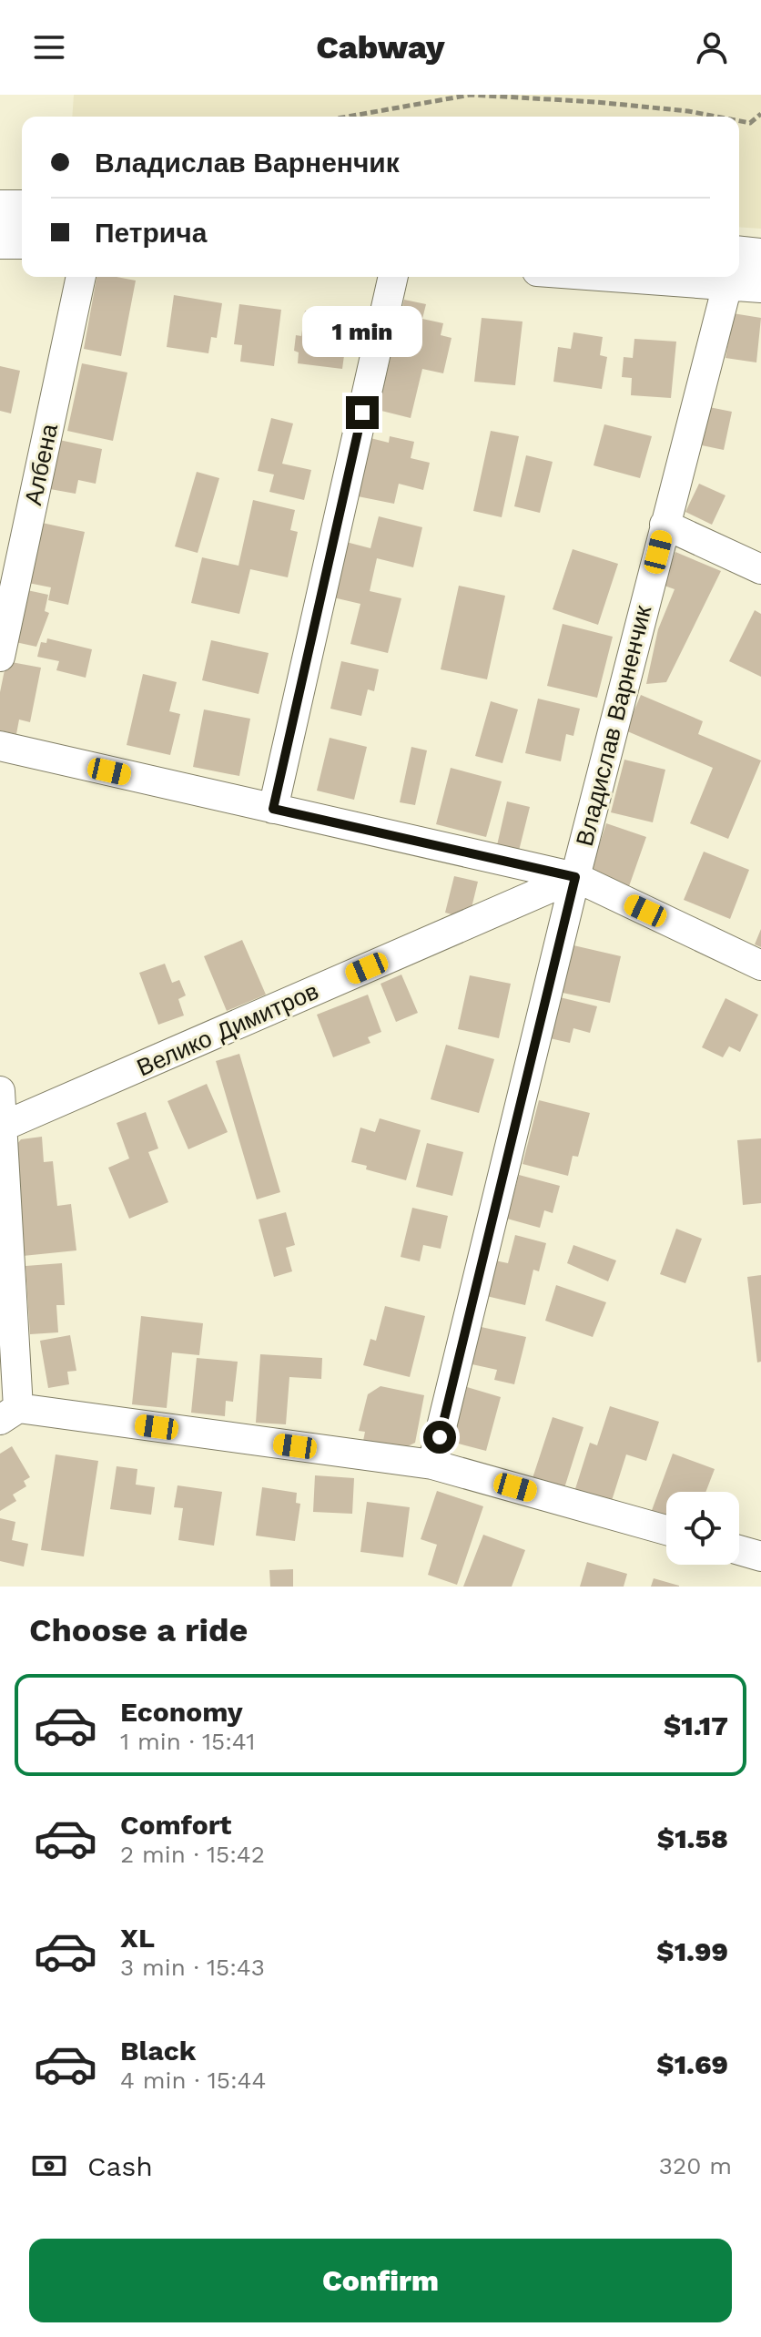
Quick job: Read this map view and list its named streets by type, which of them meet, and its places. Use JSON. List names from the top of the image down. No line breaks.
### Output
{"streets":{"street":["Албена","Владислав Варненчик","Велико Димитров"]},"crossings":[["Владислав Варненчик","Велико Димитров"]],"page":{"header":"Cabway","banner":["Владислав Варненчик","Петрича"],"bubble":"1 min","heading":"Choose a ride","list":[{"name":"Economy","note":"1 min · 15:41","value":"$1.17"},{"name":"Comfort","note":"2 min · 15:42","value":"$1.58"},{"name":"XL","note":"3 min · 15:43","value":"$1.99"},{"name":"Black","note":"4 min · 15:44","value":"$1.69"}],"pay":["Cash","320 m"],"buttons":"Confirm"}}
